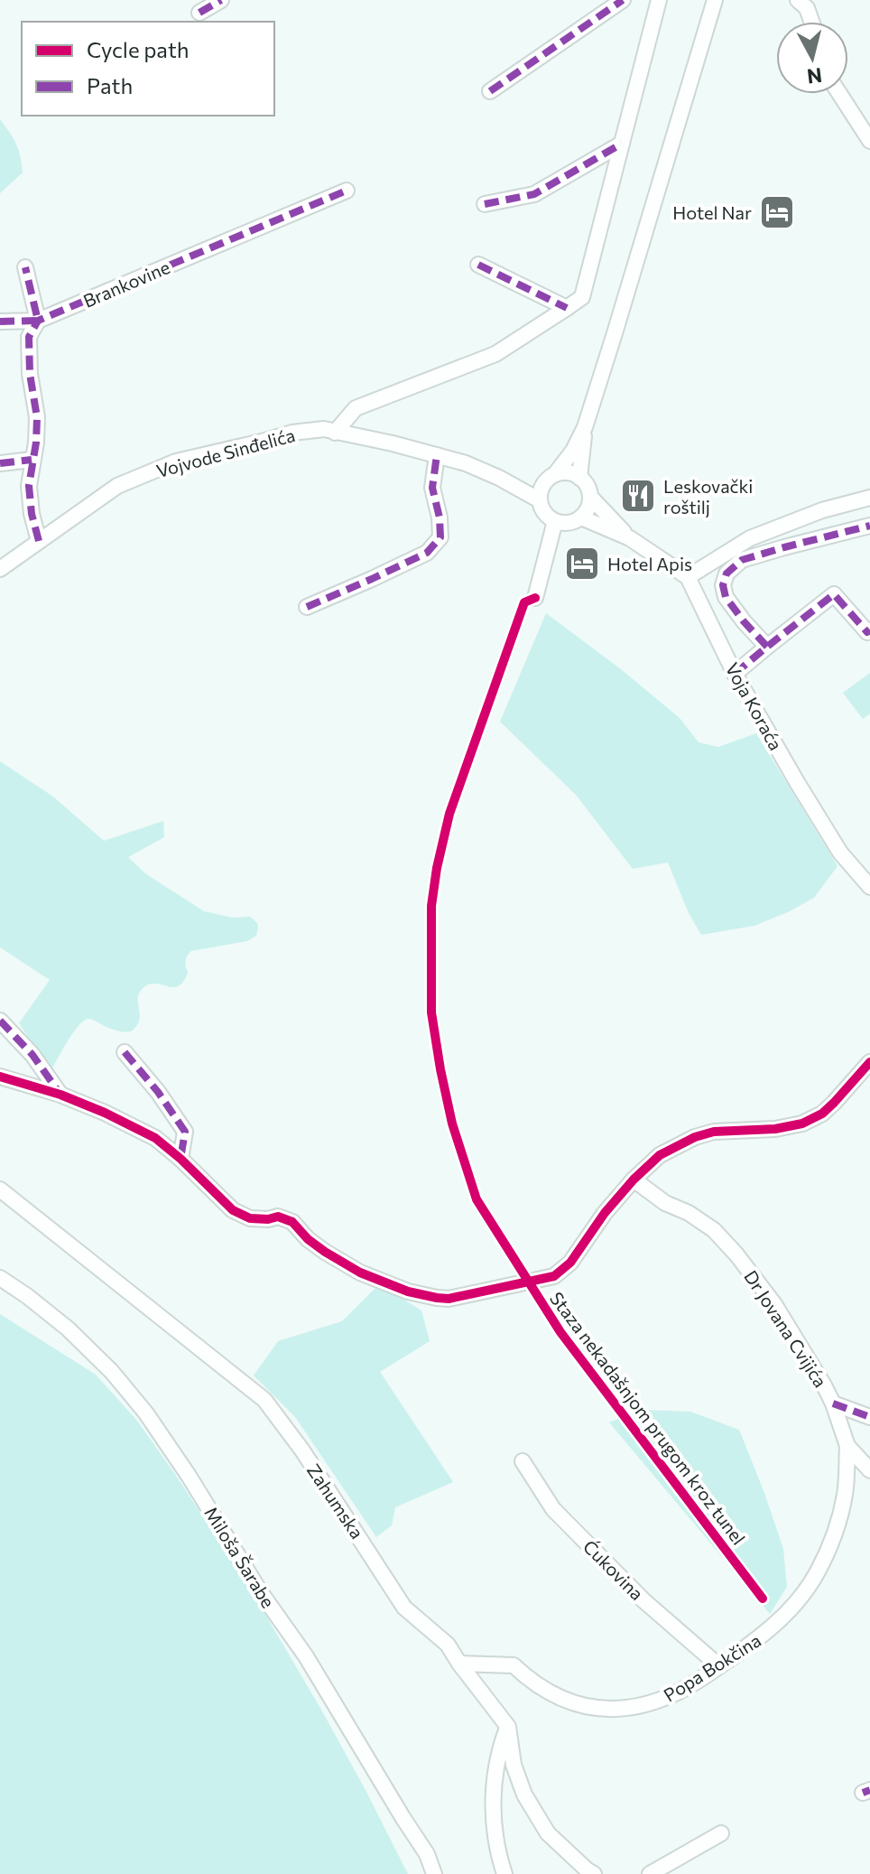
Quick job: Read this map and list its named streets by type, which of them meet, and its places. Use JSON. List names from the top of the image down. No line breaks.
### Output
{"streets":{"street":["Brankovine","Vojvode Sinđelića","Voja Koraća","Dr Jovana Cvijića","Zahumska","Miloša Šarabe","Ćukovina","Popa Bokčina"],"cycle path":["Staza nekadašnjom prugom kroz tunel"]},"crossings":[["Dr Jovana Cvijića","Popa Bokčina"],["Zahumska","Popa Bokčina"],["Ćukovina","Popa Bokčina"]],"places":{"hotel":["Hotel Nar","Hotel Apis"],"restaurant":["Leskovački roštilj"]},"legend":["Cycle path","Path"],"north":"bottom"}
